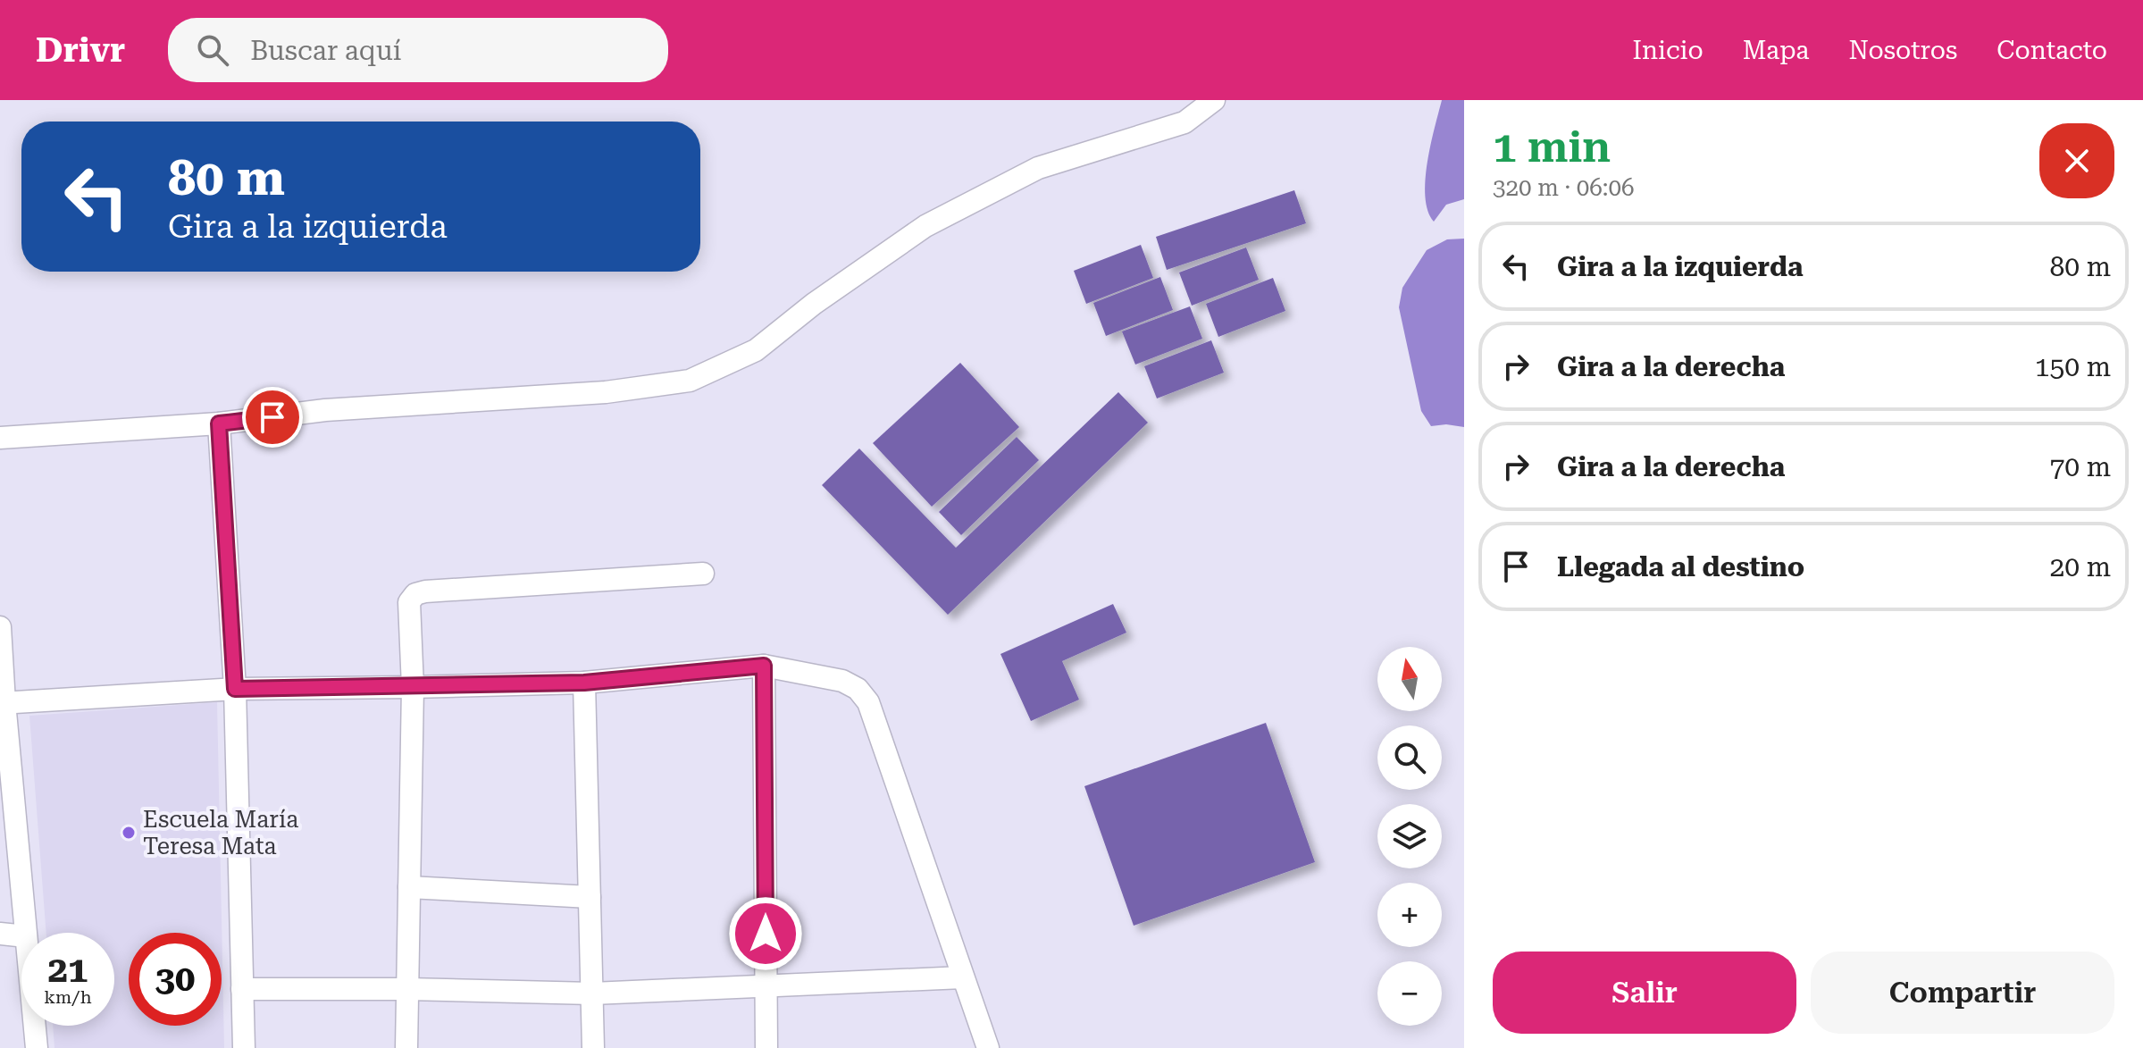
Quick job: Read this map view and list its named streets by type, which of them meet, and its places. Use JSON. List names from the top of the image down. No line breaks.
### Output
{"places":["Escuela María Teresa Mata"],"north":"top","page":{"header":"Drivr","search":"Buscar aquí","nav":["Inicio","Mapa","Nosotros","Contacto"],"heading":["1 min","320 m · 06:06"],"turn":["80 m","Gira a la izquierda"],"list":[{"name":"Gira a la izquierda","value":"80 m"},{"name":"Gira a la derecha","value":"150 m"},{"name":"Gira a la derecha","value":"70 m"},{"name":"Llegada al destino","value":"20 m"}],"map_buttons":["+","−"],"speed":"21 km/h","limit":"30","buttons":["Salir","Compartir"]}}
